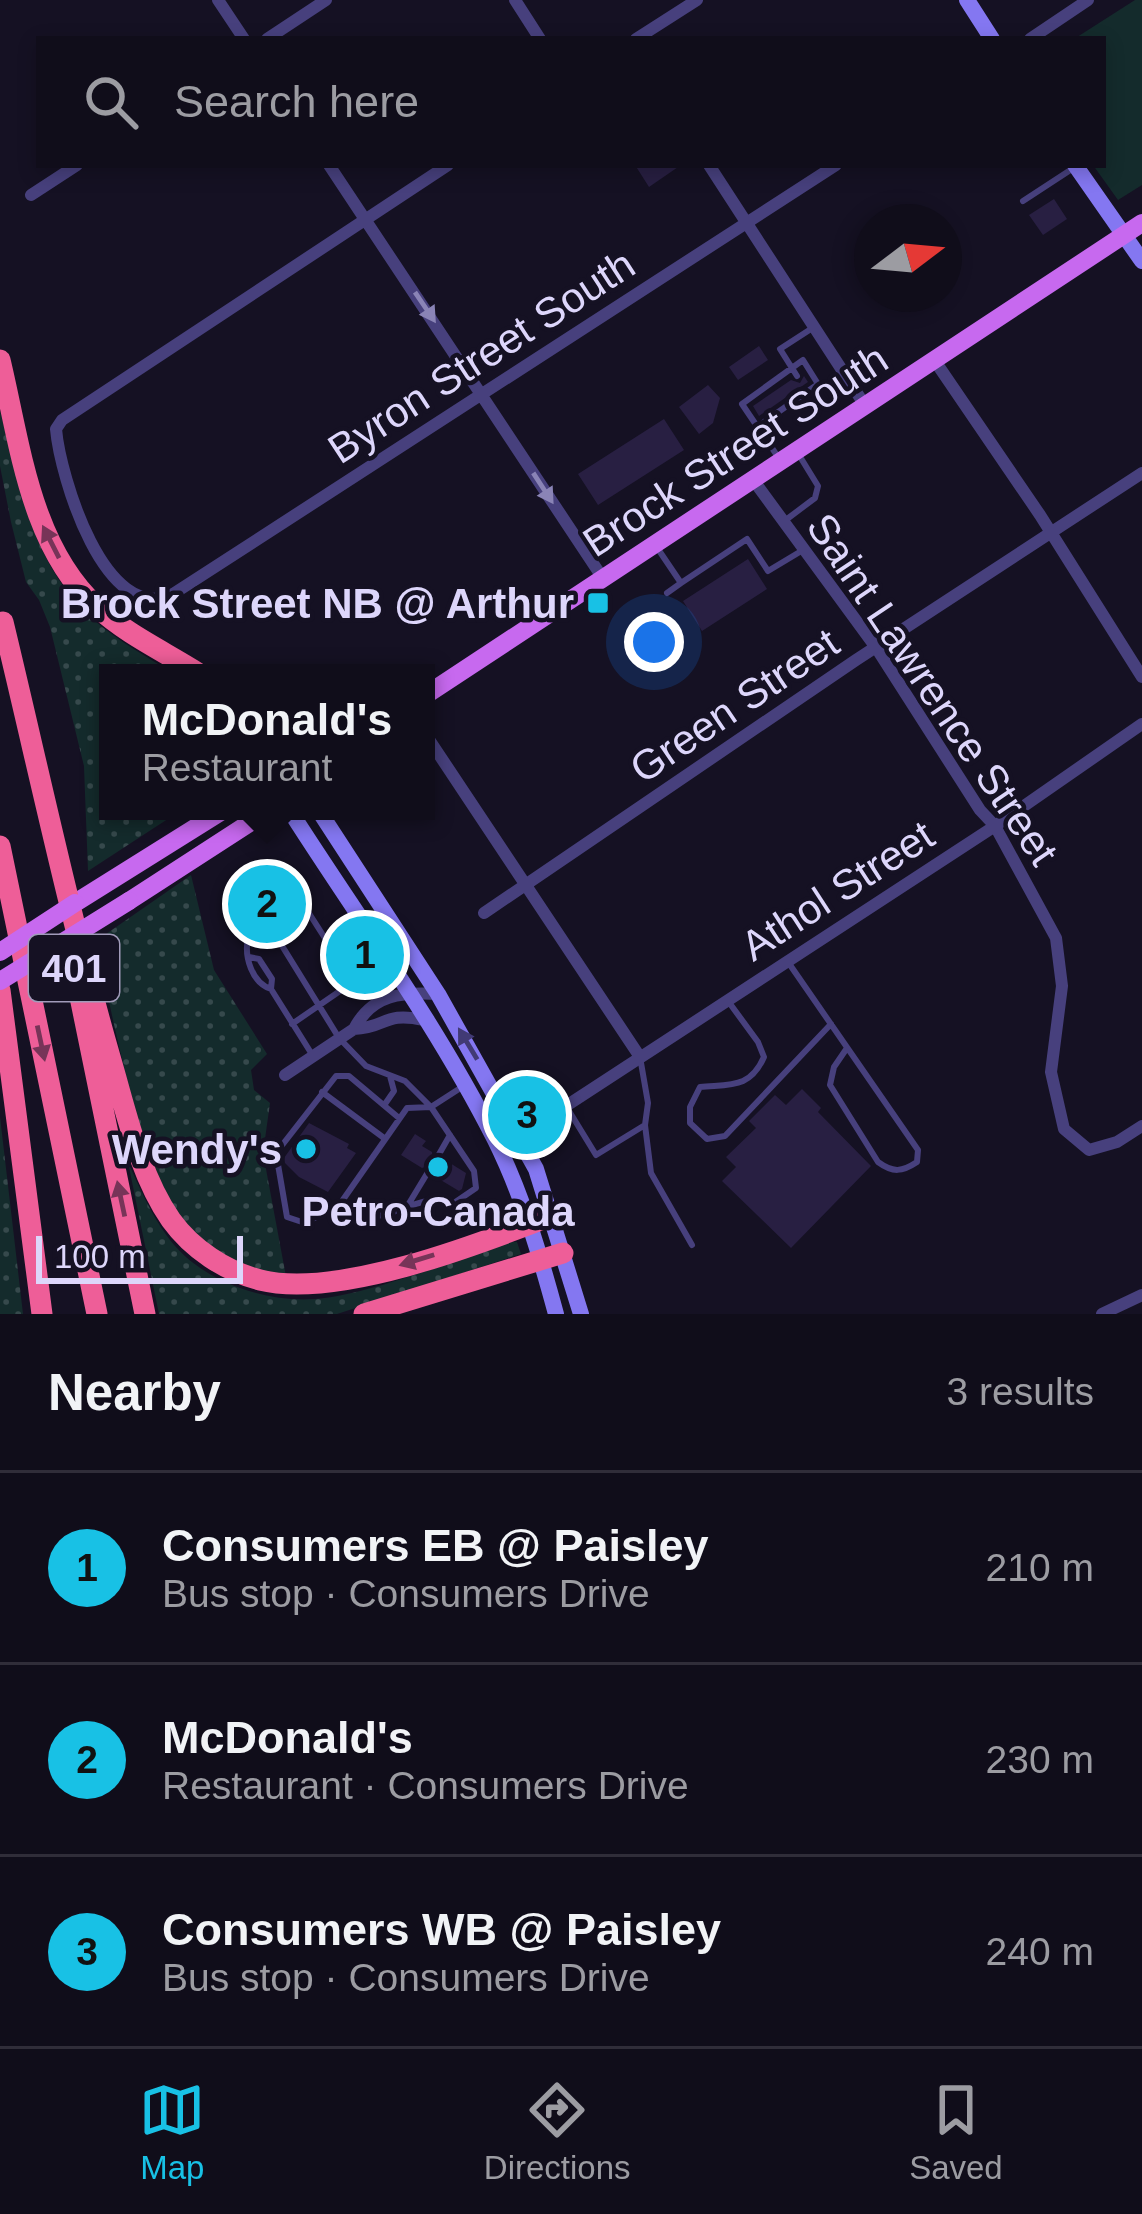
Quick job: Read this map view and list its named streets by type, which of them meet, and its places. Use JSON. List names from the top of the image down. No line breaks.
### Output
{"streets":{"highway":["401"],"main road":["Brock Street South"],"street":["Byron Street South","Saint Lawrence Street","Green Street","Athol Street"]},"crossings":[["Brock Street South","Saint Lawrence Street"],["Saint Lawrence Street","Green Street"],["Saint Lawrence Street","Athol Street"]],"places":{"transit":["Brock Street NB @ Arthur"],"other":["Wendy's","Petro-Canada"]},"scale_bar":"100 m","north":"right","page":{"search":"Search here","popup":["McDonald's","Restaurant"],"pins":["2","1","3"],"scale":"100 m","heading":["Nearby","3 results"],"list":[{"mark":"1","name":"Consumers EB @ Paisley","note":"Bus stop · Consumers Drive","value":"210 m"},{"mark":"2","name":"McDonald's","note":"Restaurant · Consumers Drive","value":"230 m"},{"mark":"3","name":"Consumers WB @ Paisley","note":"Bus stop · Consumers Drive","value":"240 m"}],"nav":["Map","Directions","Saved"]}}
